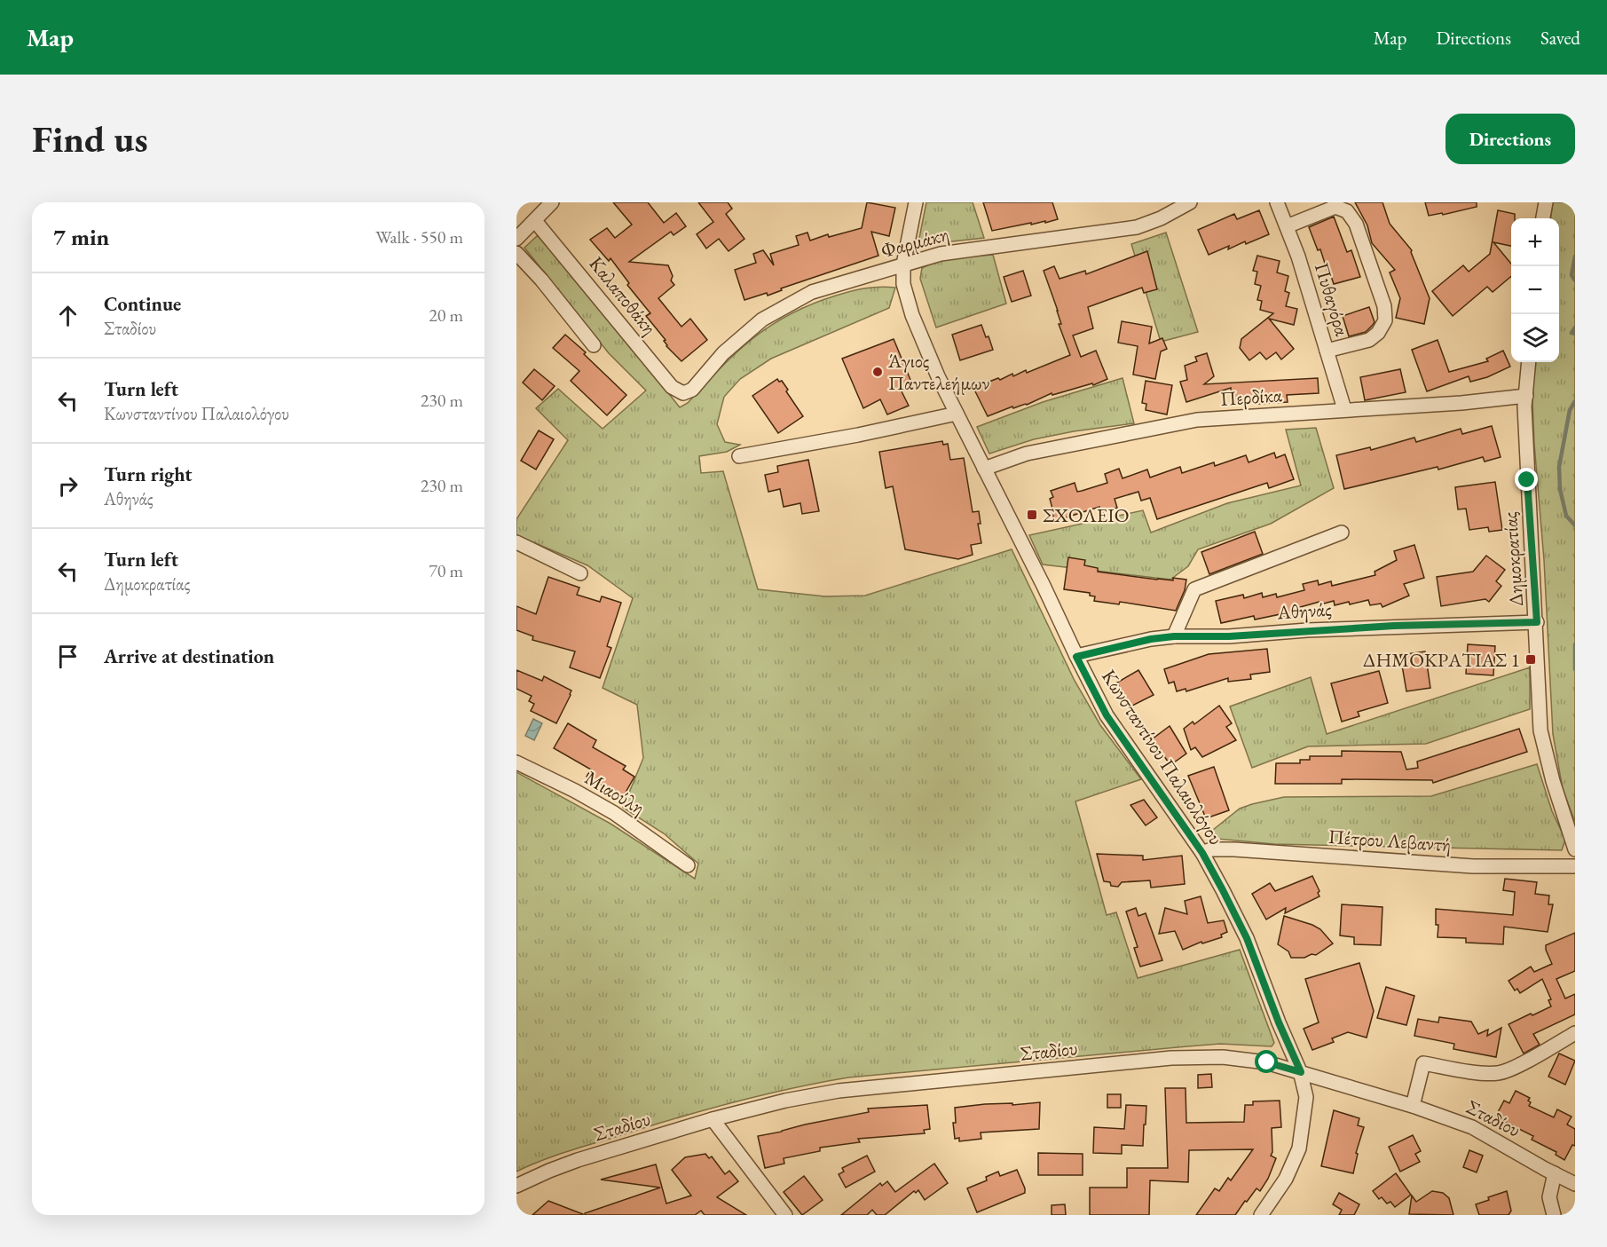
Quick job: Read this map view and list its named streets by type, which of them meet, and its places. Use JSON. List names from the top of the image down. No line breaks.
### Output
{"streets":{"street":["Φαρμάκη","Καλαποθάκη","Πυθαγόρα","Περδίκα","Δημοκρατίας","Αθηνάς","Κωνσταντίνου Παλαιολόγου","Μιαούλη","Πέτρου Λεβαντή","Σταδίου"]},"crossings":[["Φαρμάκη","Καλαποθάκη"],["Φαρμάκη","Κωνσταντίνου Παλαιολόγου"],["Πυθαγόρα","Περδίκα"],["Περδίκα","Δημοκρατίας"],["Περδίκα","Κωνσταντίνου Παλαιολόγου"],["Δημοκρατίας","Αθηνάς"],["Αθηνάς","Κωνσταντίνου Παλαιολόγου"],["Κωνσταντίνου Παλαιολόγου","Πέτρου Λεβαντή"],["Κωνσταντίνου Παλαιολόγου","Σταδίου"]],"places":{"other":["Άγιος Παντελεήμων"],"transit":["ΣΧΟΛΕΙΟ","ΔΗΜΟΚΡΑΤΙΑΣ 1"]},"page":{"header":"Map","nav":["Map","Directions","Saved"],"buttons":"Directions","title":"Find us","heading":["7 min","Walk · 550 m"],"map_buttons":["+","−"],"list":[["Continue","Σταδίου","20 m"],["Turn left","Κωνσταντίνου Παλαιολόγου","230 m"],["Turn right","Αθηνάς","230 m"],["Turn left","Δημοκρατίας","70 m"],"Arrive at destination"]}}
